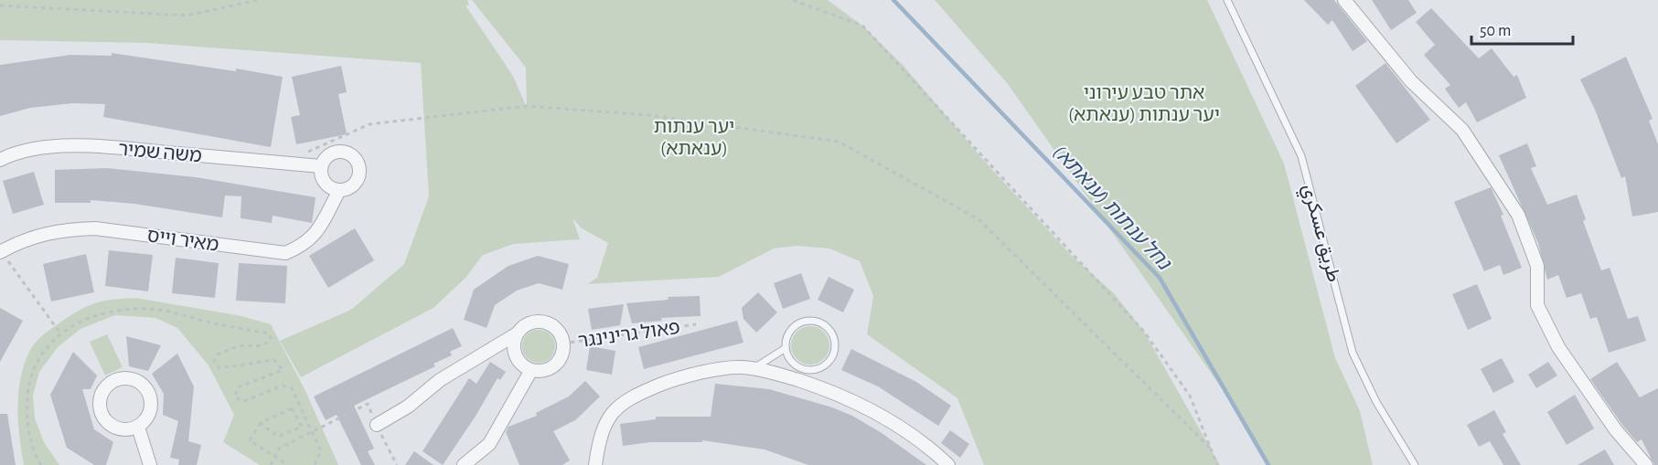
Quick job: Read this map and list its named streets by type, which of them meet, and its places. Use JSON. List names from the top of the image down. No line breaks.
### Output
{"streets":{"street":["משה שמיר","מאיר וייס","פאול גרינינגר"],"lane":["طريق عسكري"]},"crossings":[["משה שמיר","מאיר וייס"]],"water":["נחל ענתות (ענאתא)"],"parks":["אתר טבע עירוני יער ענתות (ענאתא)","יער ענתות (ענאתא)"],"scale_bar":"50 m"}
